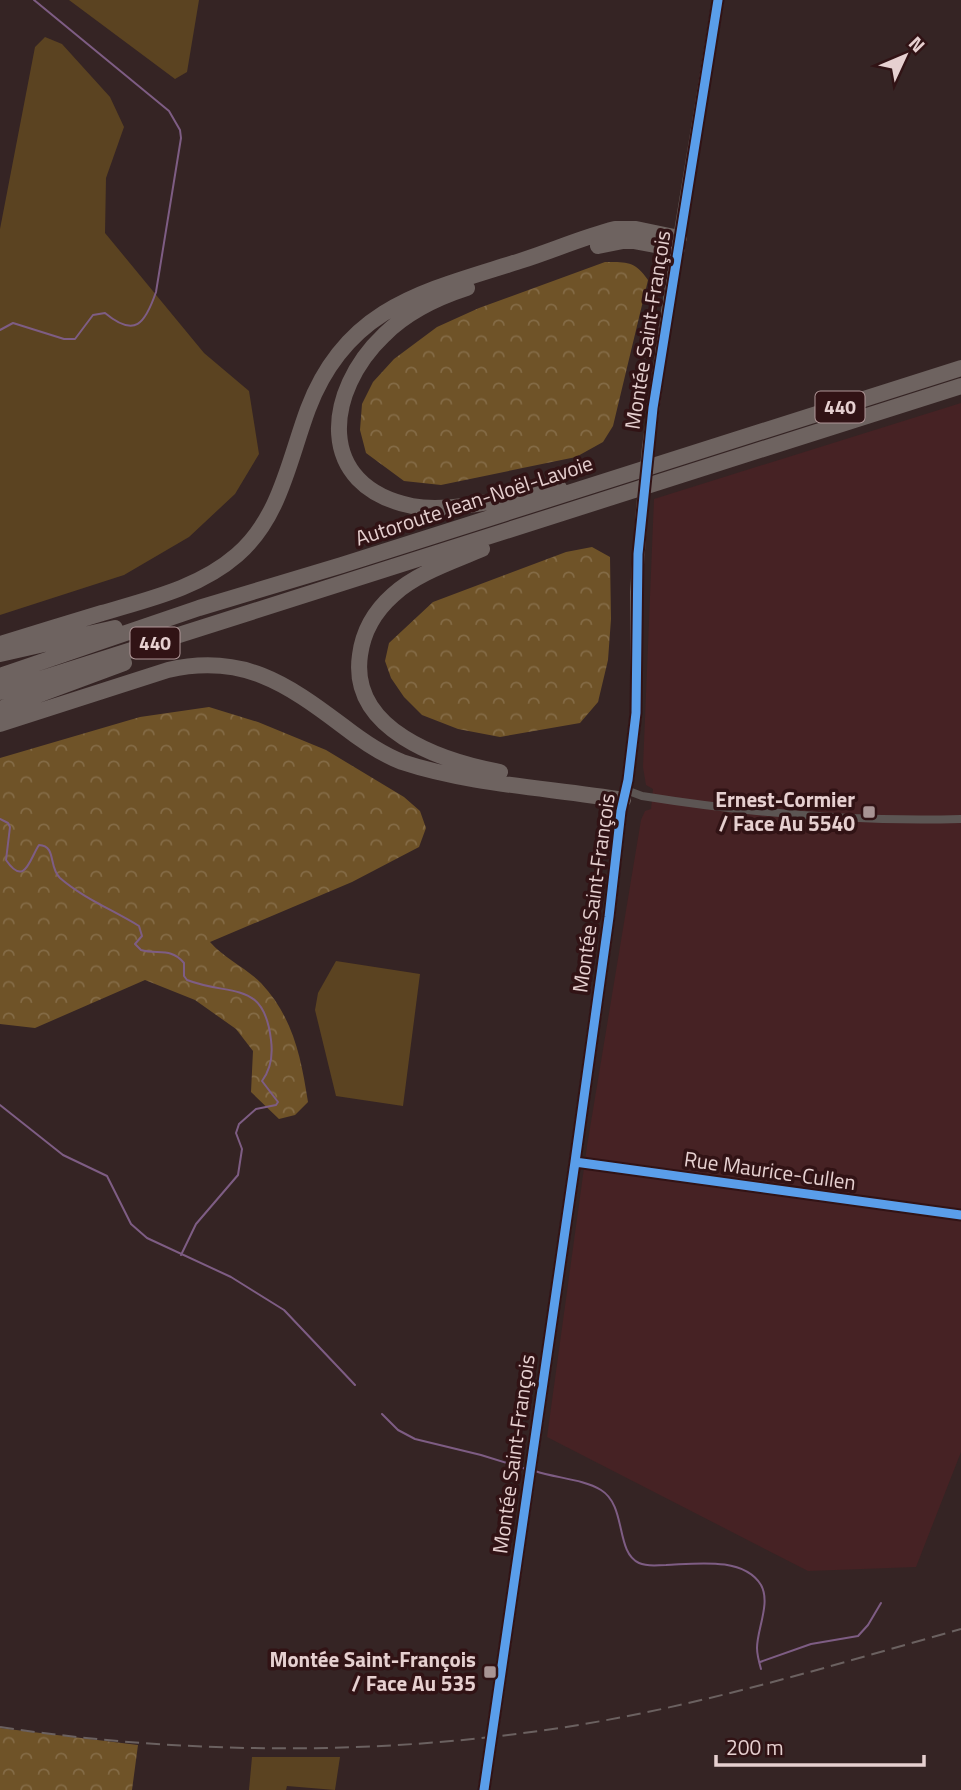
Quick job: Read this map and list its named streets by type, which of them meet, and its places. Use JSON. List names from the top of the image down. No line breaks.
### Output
{"streets":{"highway":["440","Autoroute Jean-Noël-Lavoie"],"street":["Montée Saint-François","Rue Maurice-Cullen"]},"crossings":[["Montée Saint-François","Rue Maurice-Cullen"]],"places":{"transit":["Ernest-Cormier / Face Au 5540","Montée Saint-François / Face Au 535"]},"scale_bar":"200 m","north":"top right"}
